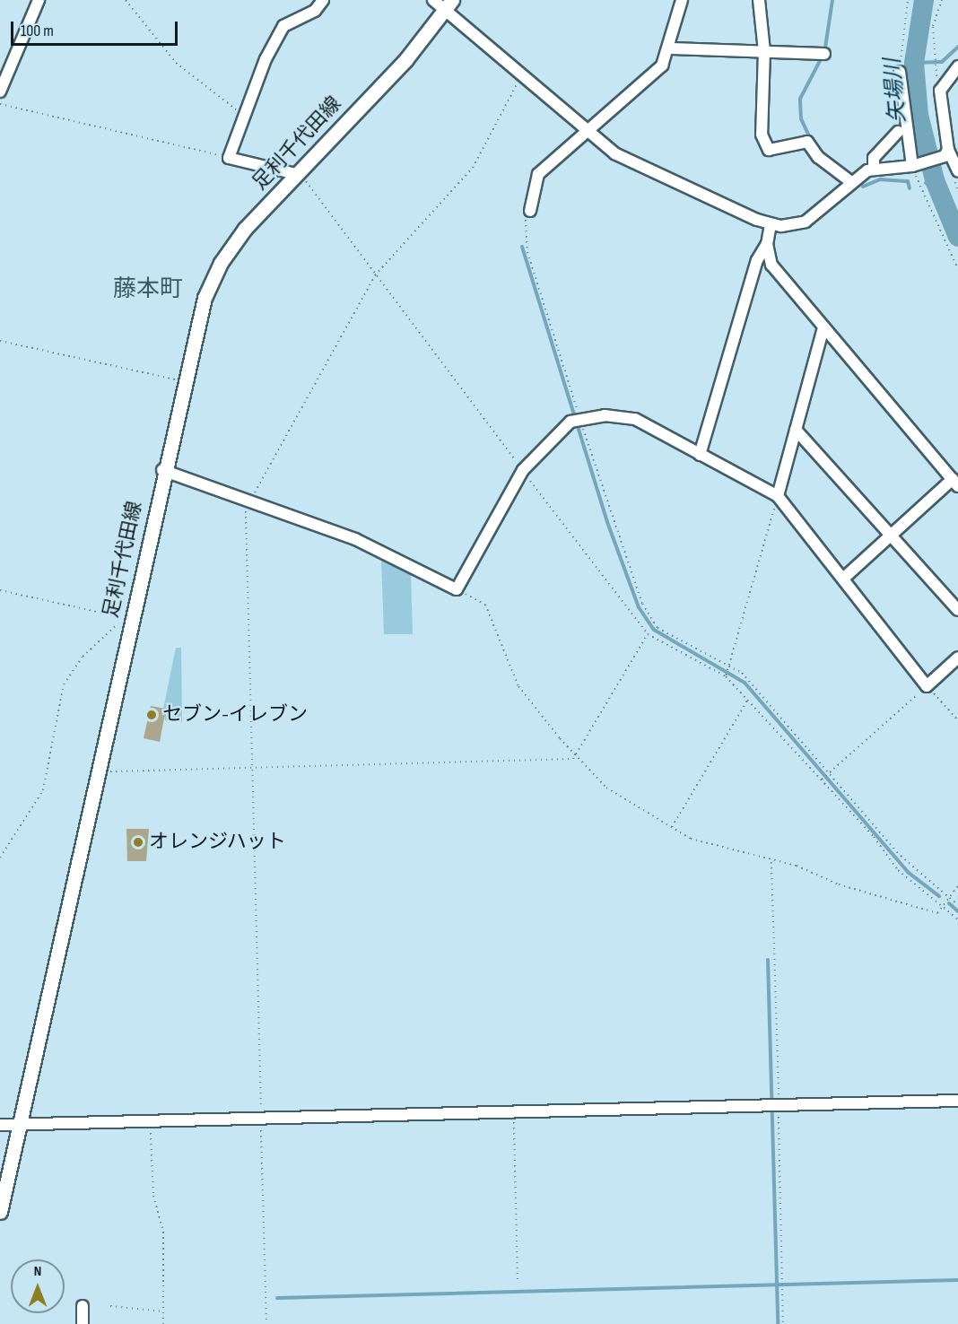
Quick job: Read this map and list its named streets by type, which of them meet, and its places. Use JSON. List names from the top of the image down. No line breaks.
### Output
{"streets":{"main road":["足利千代田線"]},"districts":["藤本町"],"water":["矢場川"],"places":["セブン-イレブン","オレンジハット"],"scale_bar":"100 m","north":"top"}
